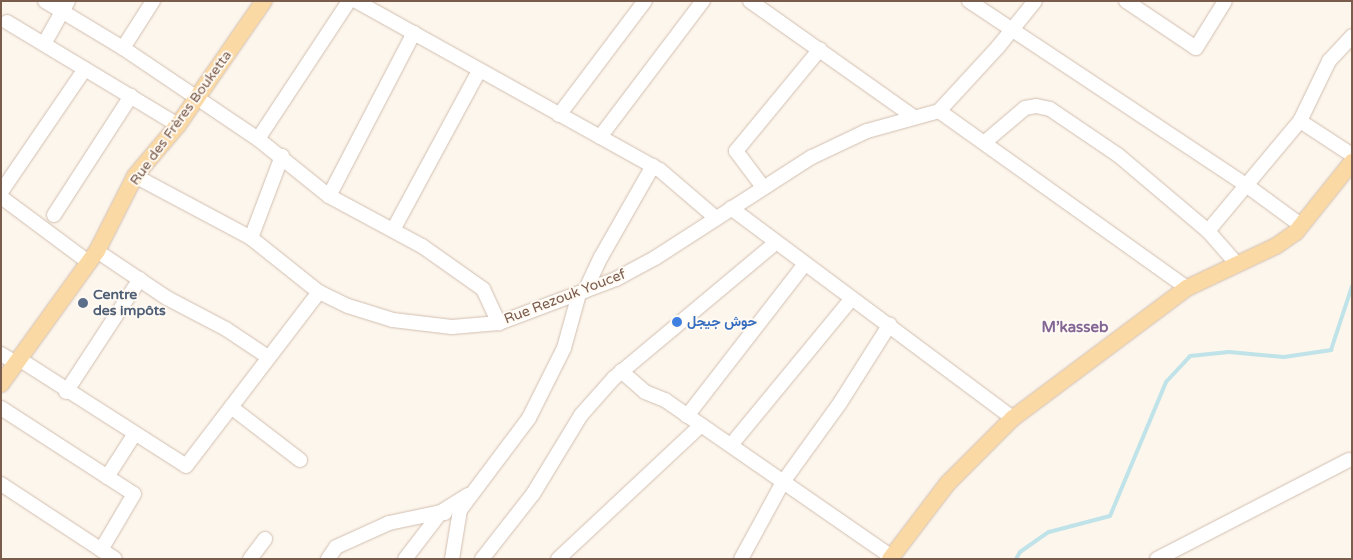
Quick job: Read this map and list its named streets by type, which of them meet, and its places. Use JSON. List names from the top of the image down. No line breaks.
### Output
{"streets":{"main road":["Rue des Frères Bouketta"],"street":["Rue Rezouk Youcef"]},"crossings":[["Rue des Frères Bouketta","Rue Rezouk Youcef"]],"districts":["M’kasseb"],"places":["Centre des impôts","حوش جيجل"]}
